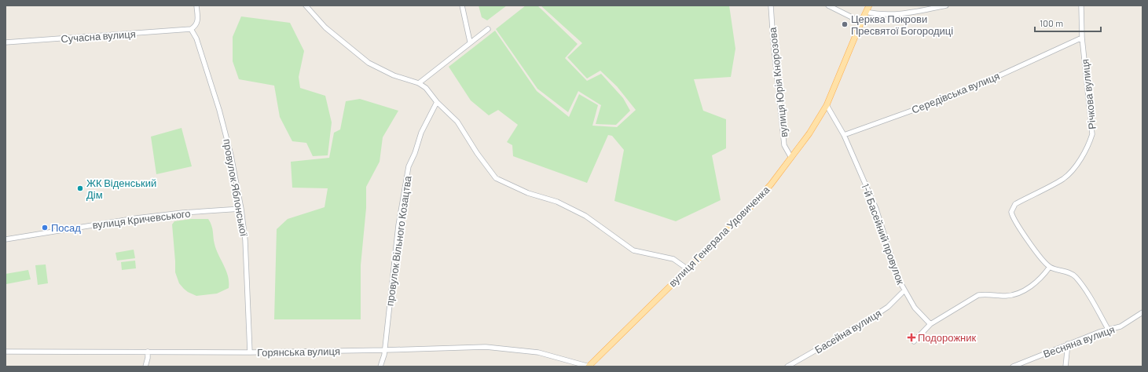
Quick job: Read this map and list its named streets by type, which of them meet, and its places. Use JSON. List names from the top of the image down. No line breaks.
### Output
{"streets":{"main road":["вулиця Генерала Удовиченка"],"street":["Сучасна вулиця","вулиця Юрія Кнорозова","Середівська вулиця","Річкова вулиця","провулок Яблонської","вулиця Кричевського","1-й Басейний провулок","провулок Вільного Козацтва","Басейна вулиця","Весняна вулиця","Горянська вулиця"]},"crossings":[["Сучасна вулиця","провулок Яблонської"],["вулиця Юрія Кнорозова","вулиця Генерала Удовиченка"],["Середівська вулиця","Річкова вулиця"],["Середівська вулиця","1-й Басейний провулок"],["Річкова вулиця","Весняна вулиця"],["провулок Яблонської","вулиця Кричевського"],["провулок Яблонської","Горянська вулиця"],["1-й Басейний провулок","вулиця Генерала Удовиченка"],["1-й Басейний провулок","Басейна вулиця"],["вулиця Генерала Удовиченка","Горянська вулиця"],["провулок Вільного Козацтва","Горянська вулиця"]],"places":{"other":["Церква Покрови Пресвятої Богородиці","ЖК Віденський Дім","Посад"],"health":["Подорожник"]},"scale_bar":"100 m"}
